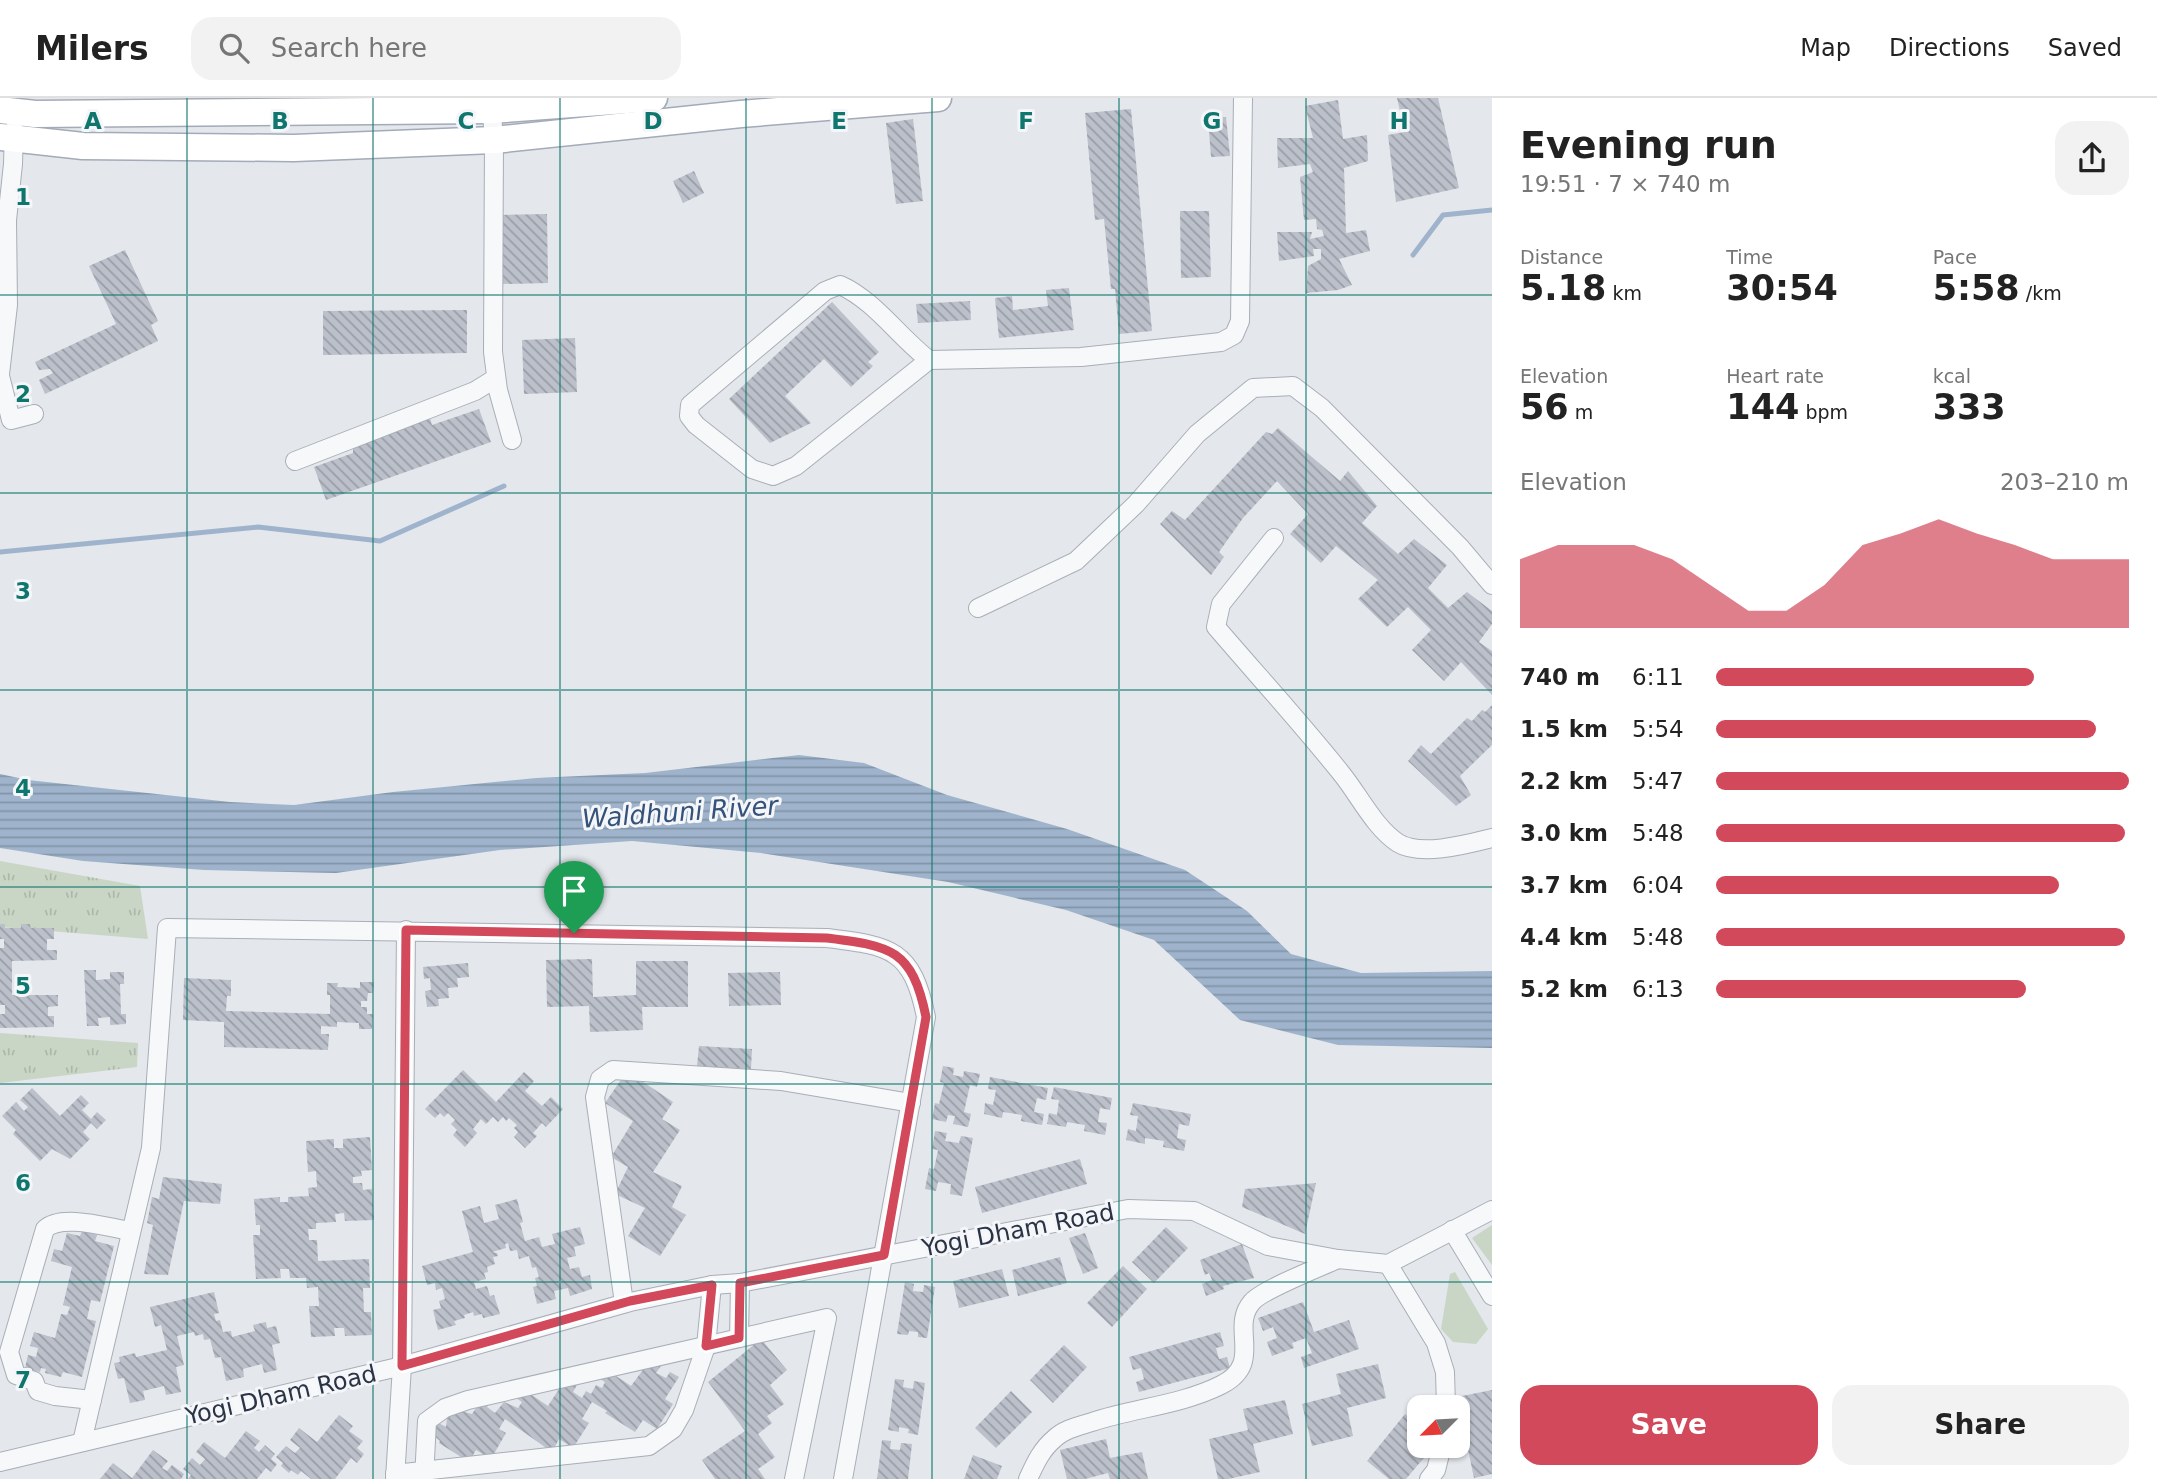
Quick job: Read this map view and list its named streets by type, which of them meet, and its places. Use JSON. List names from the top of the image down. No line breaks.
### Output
{"streets":{"street":["Yogi Dham Road"]},"water":["Waldhuni River"],"north":"bottom left","page":{"header":"Milers","search":"Search here","nav":["Map","Directions","Saved"],"heading":["Evening run","19:51 · 7 × 740 m"],"stats":[["Distance","5.18 km"],["Time","30:54"],["Pace","5:58 /km"],["Elevation","56 m"],["Heart rate","144 bpm"],["kcal","333"]],"chart":["Elevation","203–210 m"],"list":[{"name":"740 m","note":"6:11"},{"name":"1.5 km","note":"5:54"},{"name":"2.2 km","note":"5:47"},{"name":"3.0 km","note":"5:48"},{"name":"3.7 km","note":"6:04"},{"name":"4.4 km","note":"5:48"},{"name":"5.2 km","note":"6:13"}],"buttons":["Save","Share"]},"grid":{"columns":["A","B","C","D","E","F","G","H"],"rows":["1","2","3","4","5","6","7"]}}
